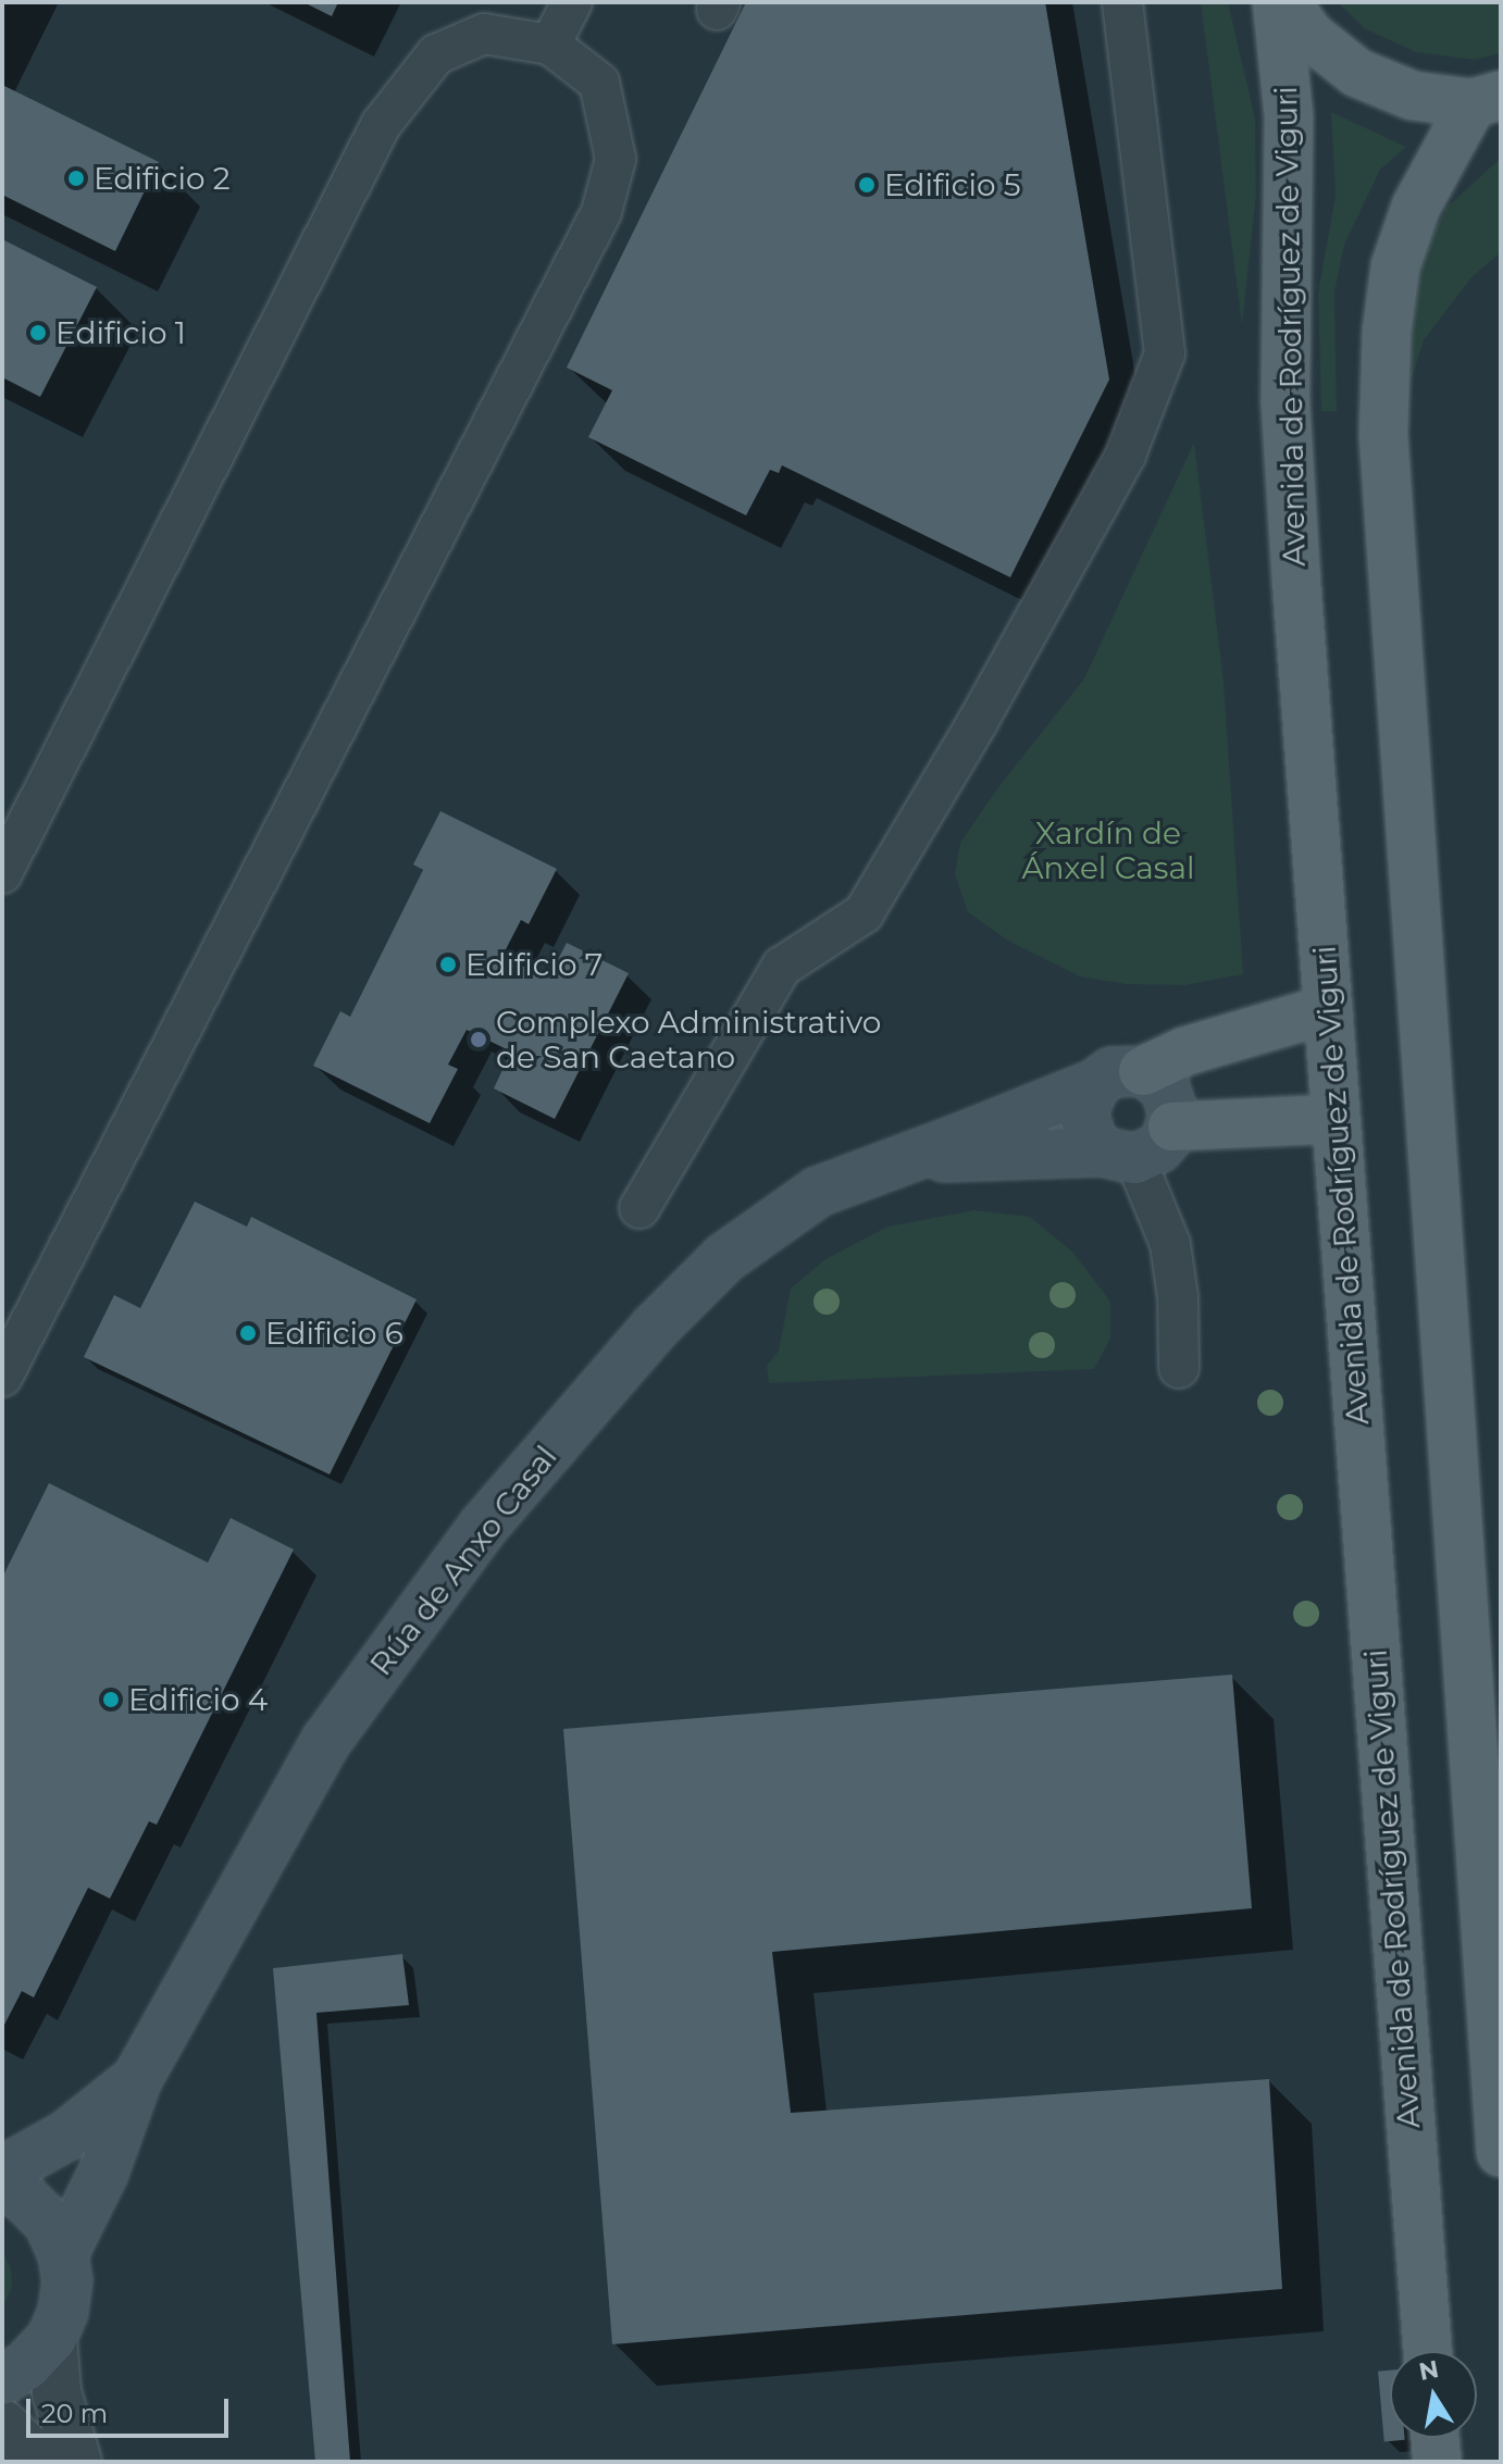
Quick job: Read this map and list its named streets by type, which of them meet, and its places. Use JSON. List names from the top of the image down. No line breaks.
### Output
{"streets":{"main road":["Avenida de Rodríguez de Viguri"],"street":["Rúa de Anxo Casal"]},"parks":["Xardín de Ánxel Casal"],"places":["Edificio 2","Edificio 5","Edificio 1","Edificio 7","Complexo Administrativo de San Caetano","Edificio 6","Edificio 4"],"scale_bar":"20 m","north":"top"}
